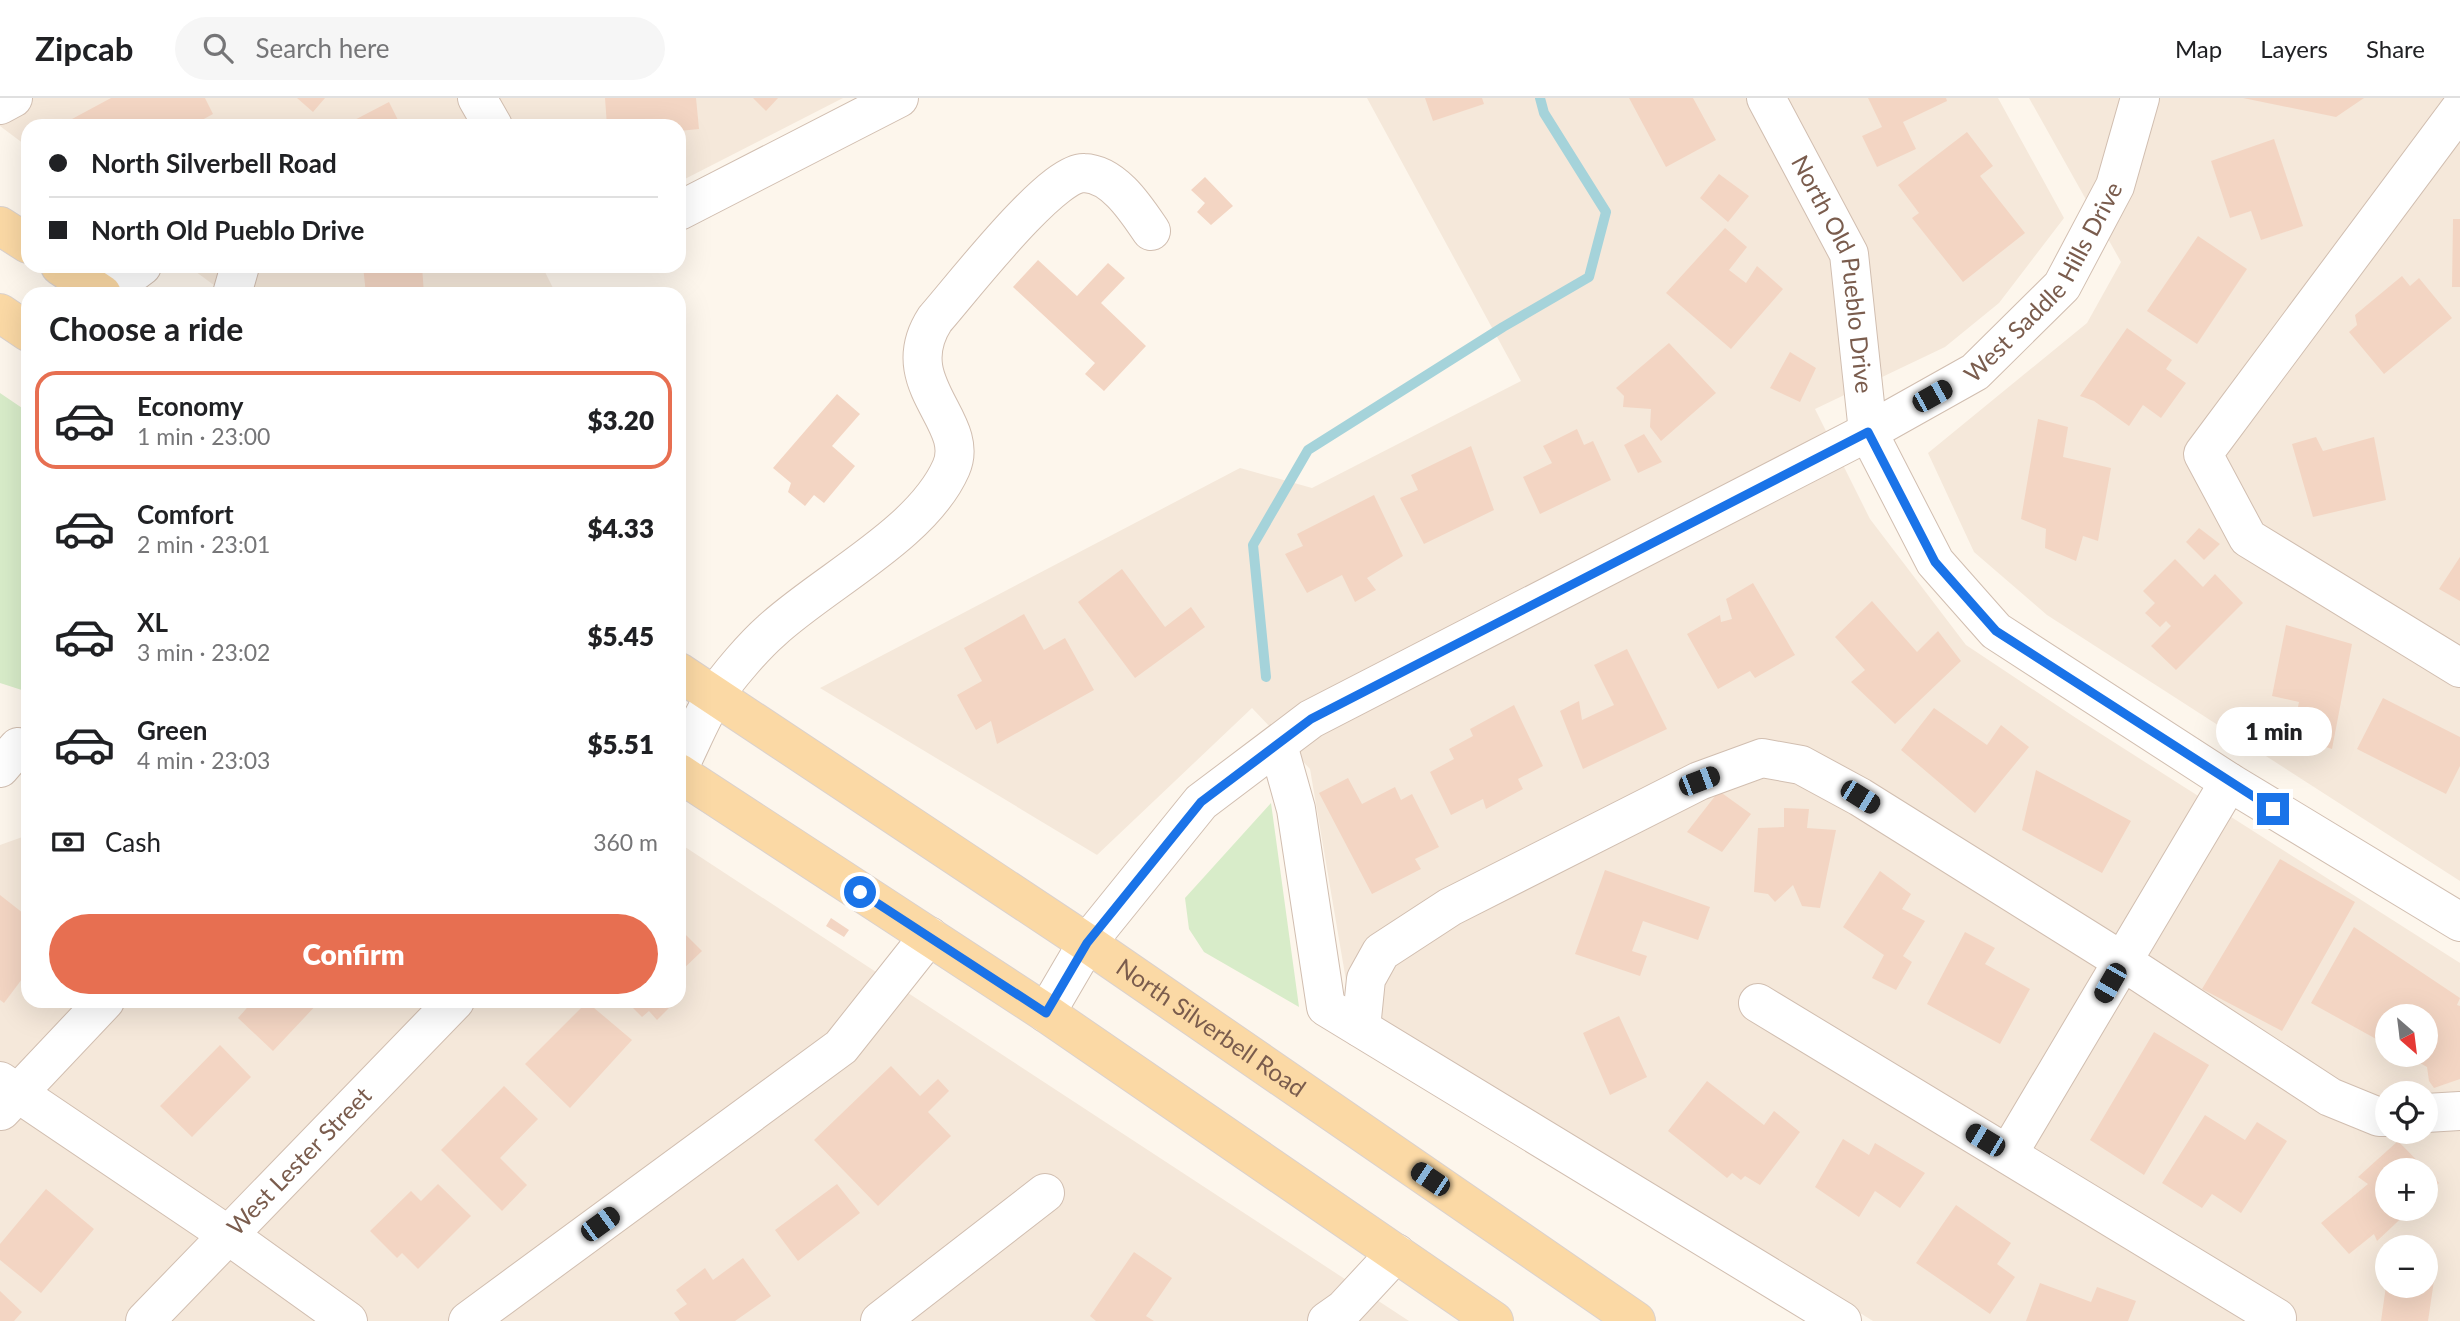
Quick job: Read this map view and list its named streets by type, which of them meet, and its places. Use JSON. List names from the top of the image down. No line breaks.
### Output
{"streets":{"main road":["North Silverbell Road"],"street":["North Old Pueblo Drive","West Saddle Hills Drive","West Lester Street"]},"crossings":[["North Old Pueblo Drive","West Saddle Hills Drive"],["West Saddle Hills Drive","North Silverbell Road"]],"north":"bottom right","page":{"header":"Zipcab","search":"Search here","nav":["Map","Layers","Share"],"banner":["North Silverbell Road","North Old Pueblo Drive"],"heading":"Choose a ride","list":[{"name":"Economy","note":"1 min · 23:00","value":"$3.20"},{"name":"Comfort","note":"2 min · 23:01","value":"$4.33"},{"name":"XL","note":"3 min · 23:02","value":"$5.45"},{"name":"Green","note":"4 min · 23:03","value":"$5.51"}],"bubble":"1 min","pay":["Cash","360 m"],"buttons":"Confirm","map_buttons":["+","−"]}}
